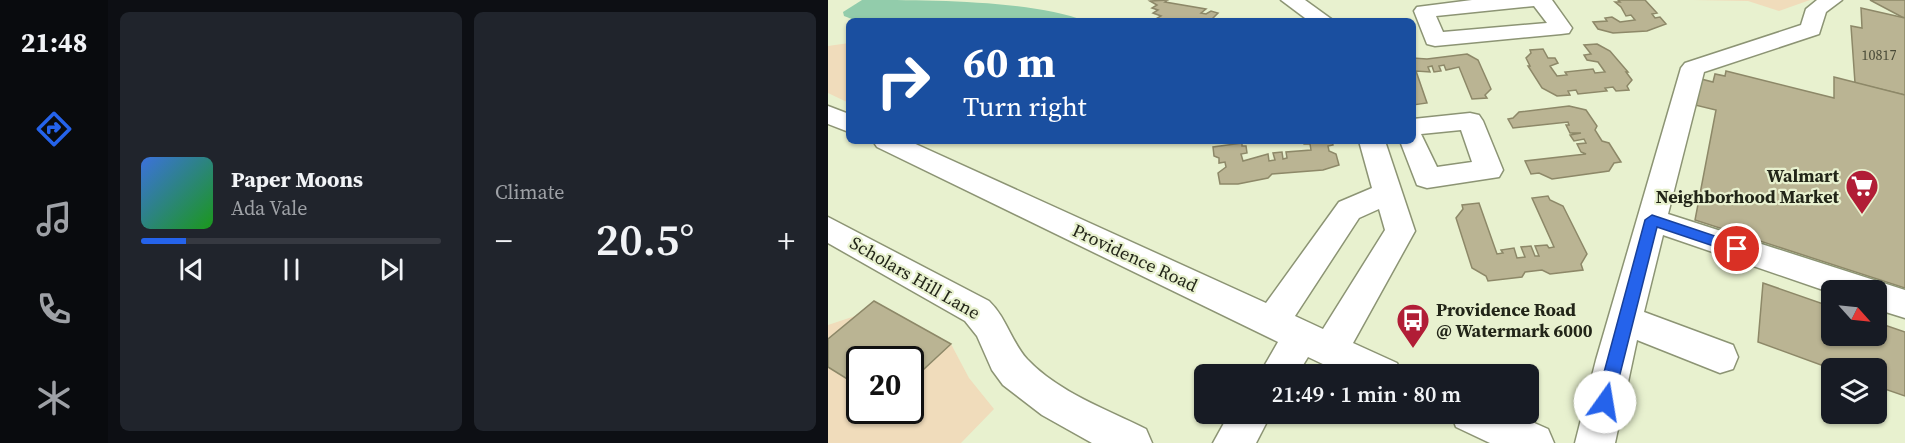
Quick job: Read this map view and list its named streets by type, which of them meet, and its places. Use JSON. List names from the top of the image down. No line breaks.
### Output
{"streets":{"street":["Providence Road","Scholars Hill Lane"]},"places":{"supermarket":["Walmart Neighborhood Market"],"bus stop":["Providence Road @ Watermark 6000"]},"house_numbers":["10817"],"north":"bottom right","page":{"tabs":"21:48","tile":"Climate","turn":["60 m","Turn right"],"song":["Paper Moons","Ada Vale"],"heat":["−","20.5°","+"],"limit":"20","trip":"21:49 · 1 min · 80 m"}}
